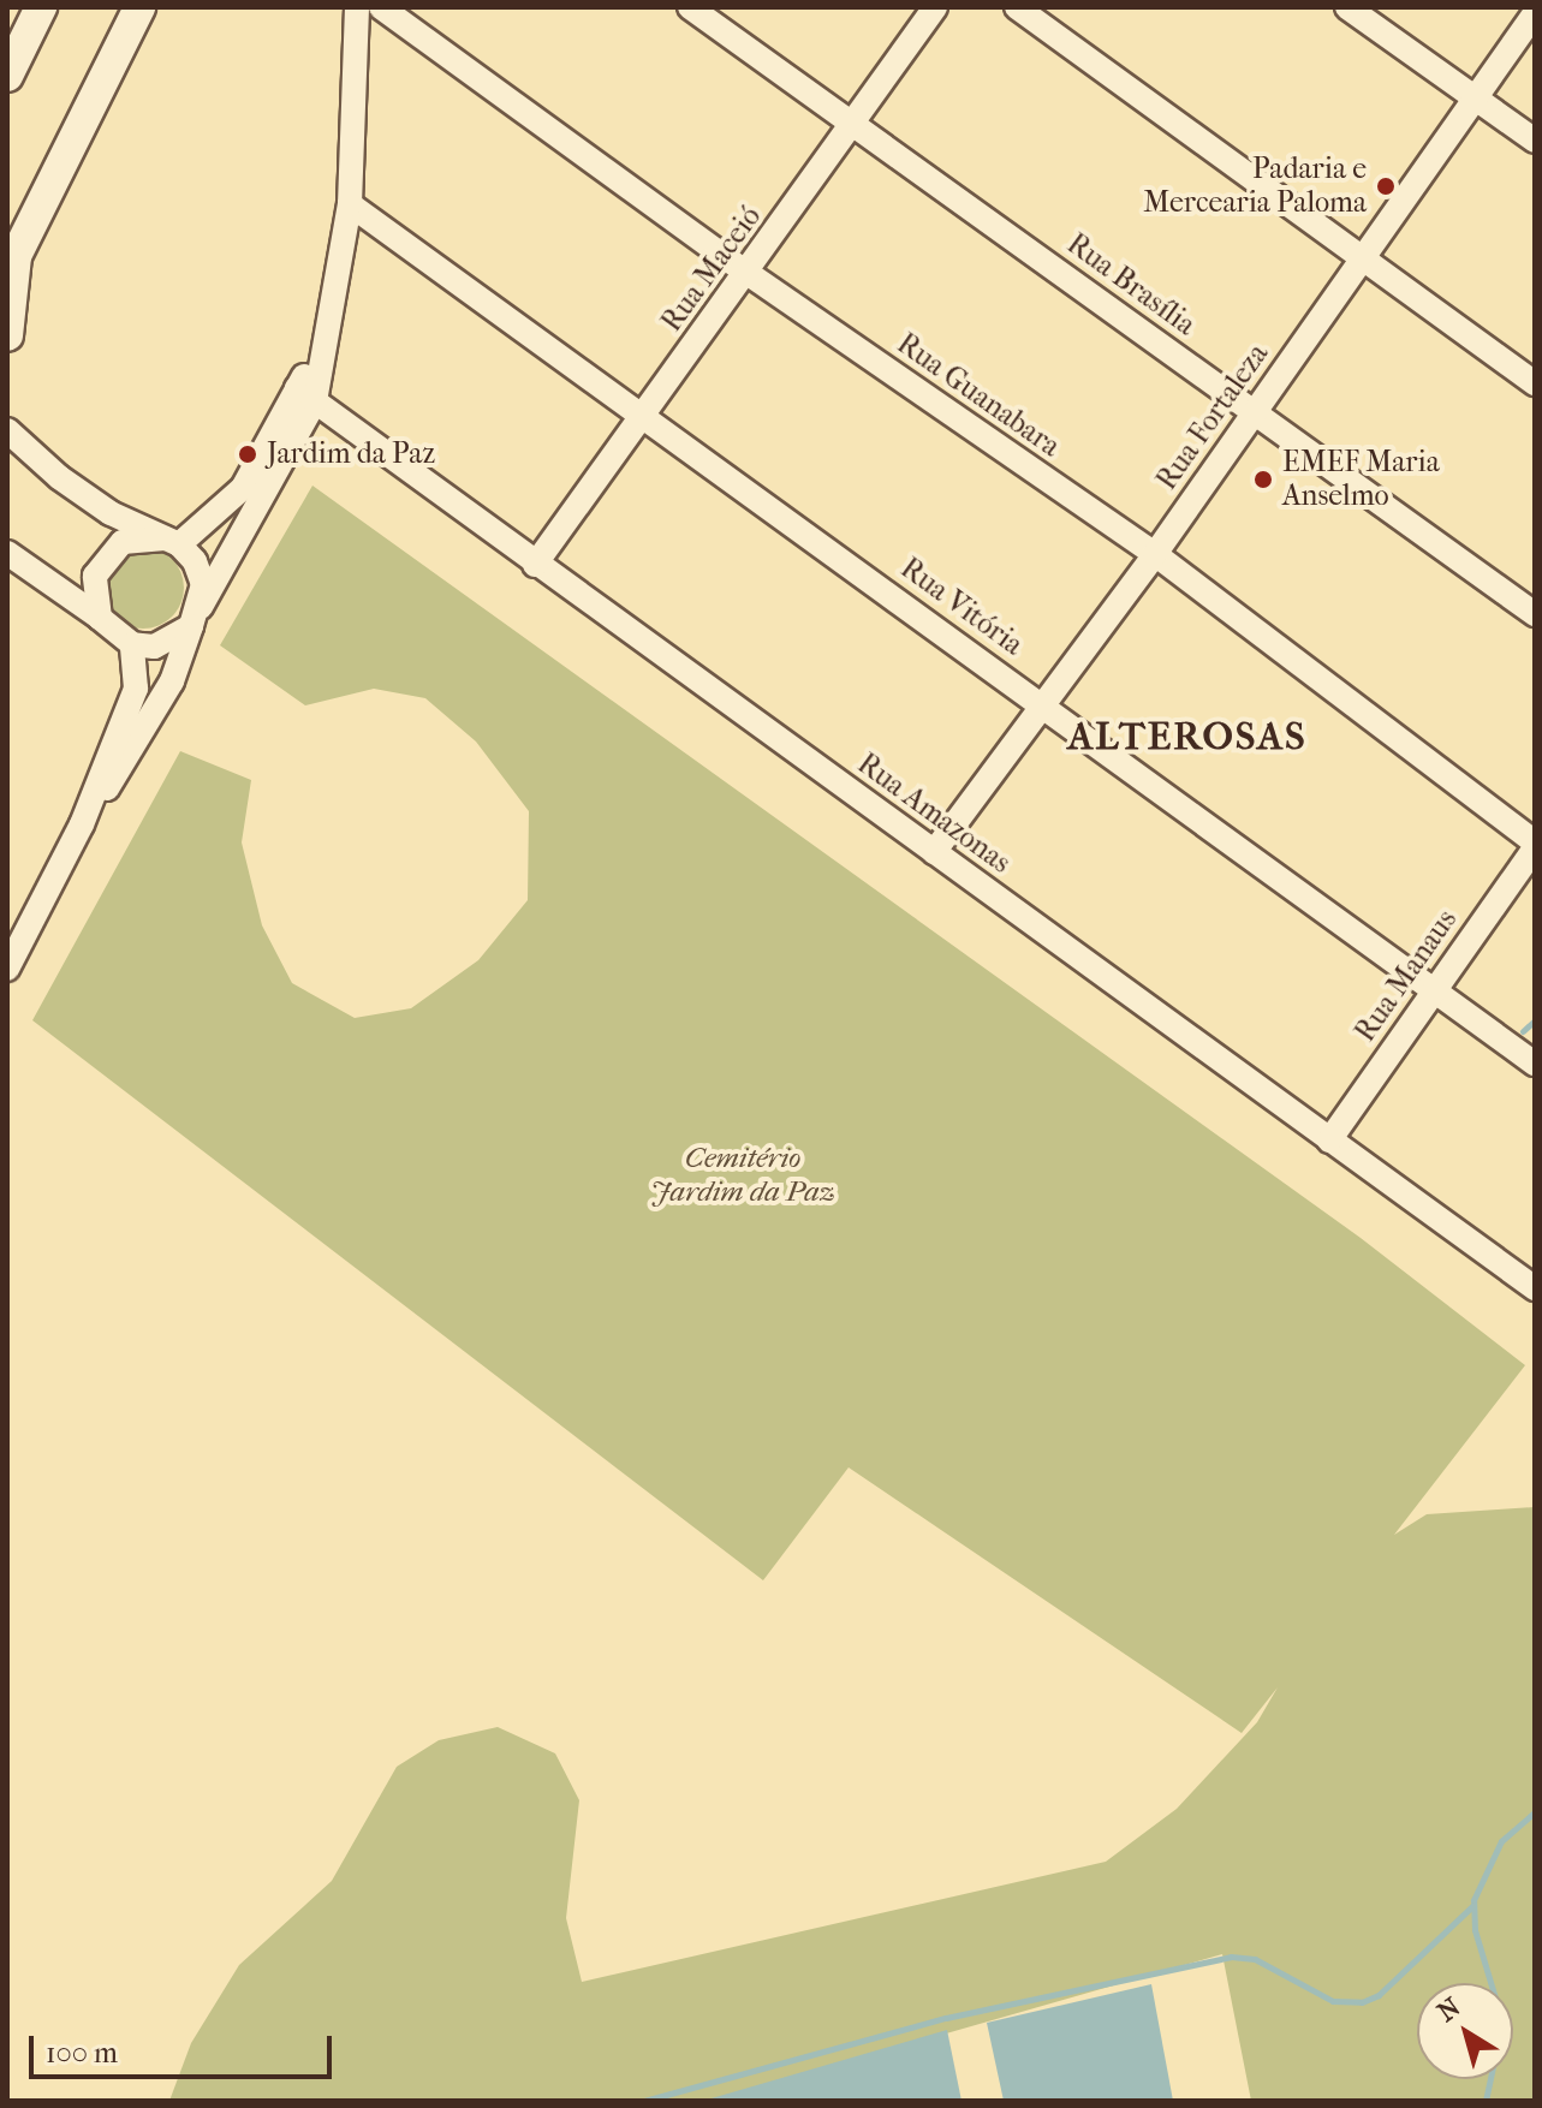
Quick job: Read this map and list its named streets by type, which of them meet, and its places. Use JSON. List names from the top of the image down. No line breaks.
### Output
{"streets":{"street":["Rua Maceió","Rua Brasília","Rua Guanabara","Rua Fortaleza","Rua Vitória","Rua Amazonas","Rua Manaus"]},"crossings":[["Rua Maceió","Rua Brasília"],["Rua Maceió","Rua Guanabara"],["Rua Maceió","Rua Vitória"],["Rua Maceió","Rua Amazonas"],["Rua Brasília","Rua Fortaleza"],["Rua Guanabara","Rua Fortaleza"],["Rua Guanabara","Rua Manaus"],["Rua Fortaleza","Rua Vitória"],["Rua Fortaleza","Rua Amazonas"],["Rua Vitória","Rua Manaus"],["Rua Amazonas","Rua Manaus"]],"districts":["ALTEROSAS"],"parks":["Cemitério Jardim da Paz"],"places":["Padaria e Mercearia Paloma","Jardim da Paz","EMEF Maria Anselmo"],"scale_bar":"100 m","north":"top left"}
